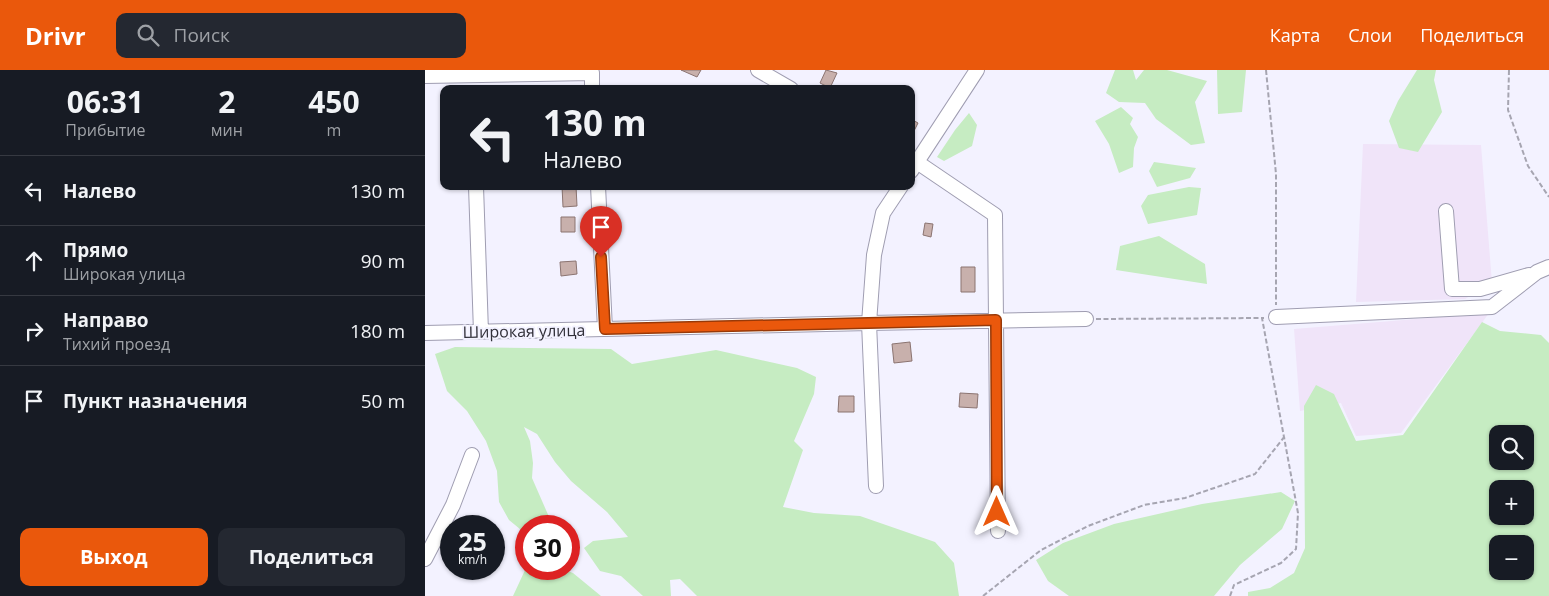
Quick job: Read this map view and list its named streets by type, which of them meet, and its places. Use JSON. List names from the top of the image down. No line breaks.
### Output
{"streets":{"street":["Широкая улица"]},"page":{"header":"Drivr","search":"Поиск","nav":["Карта","Слои","Поделиться"],"eta":["06:31","Прибытие","2","мин","450","m"],"turn":["130 m","Налево"],"list":[{"name":"Налево","value":"130 m"},{"name":"Прямо","note":"Широкая улица","value":"90 m"},{"name":"Направо","note":"Тихий проезд","value":"180 m"},{"name":"Пункт назначения","value":"50 m"}],"map_buttons":["+","−"],"speed":"25 km/h","limit":"30","buttons":["Выход","Поделиться"]}}
